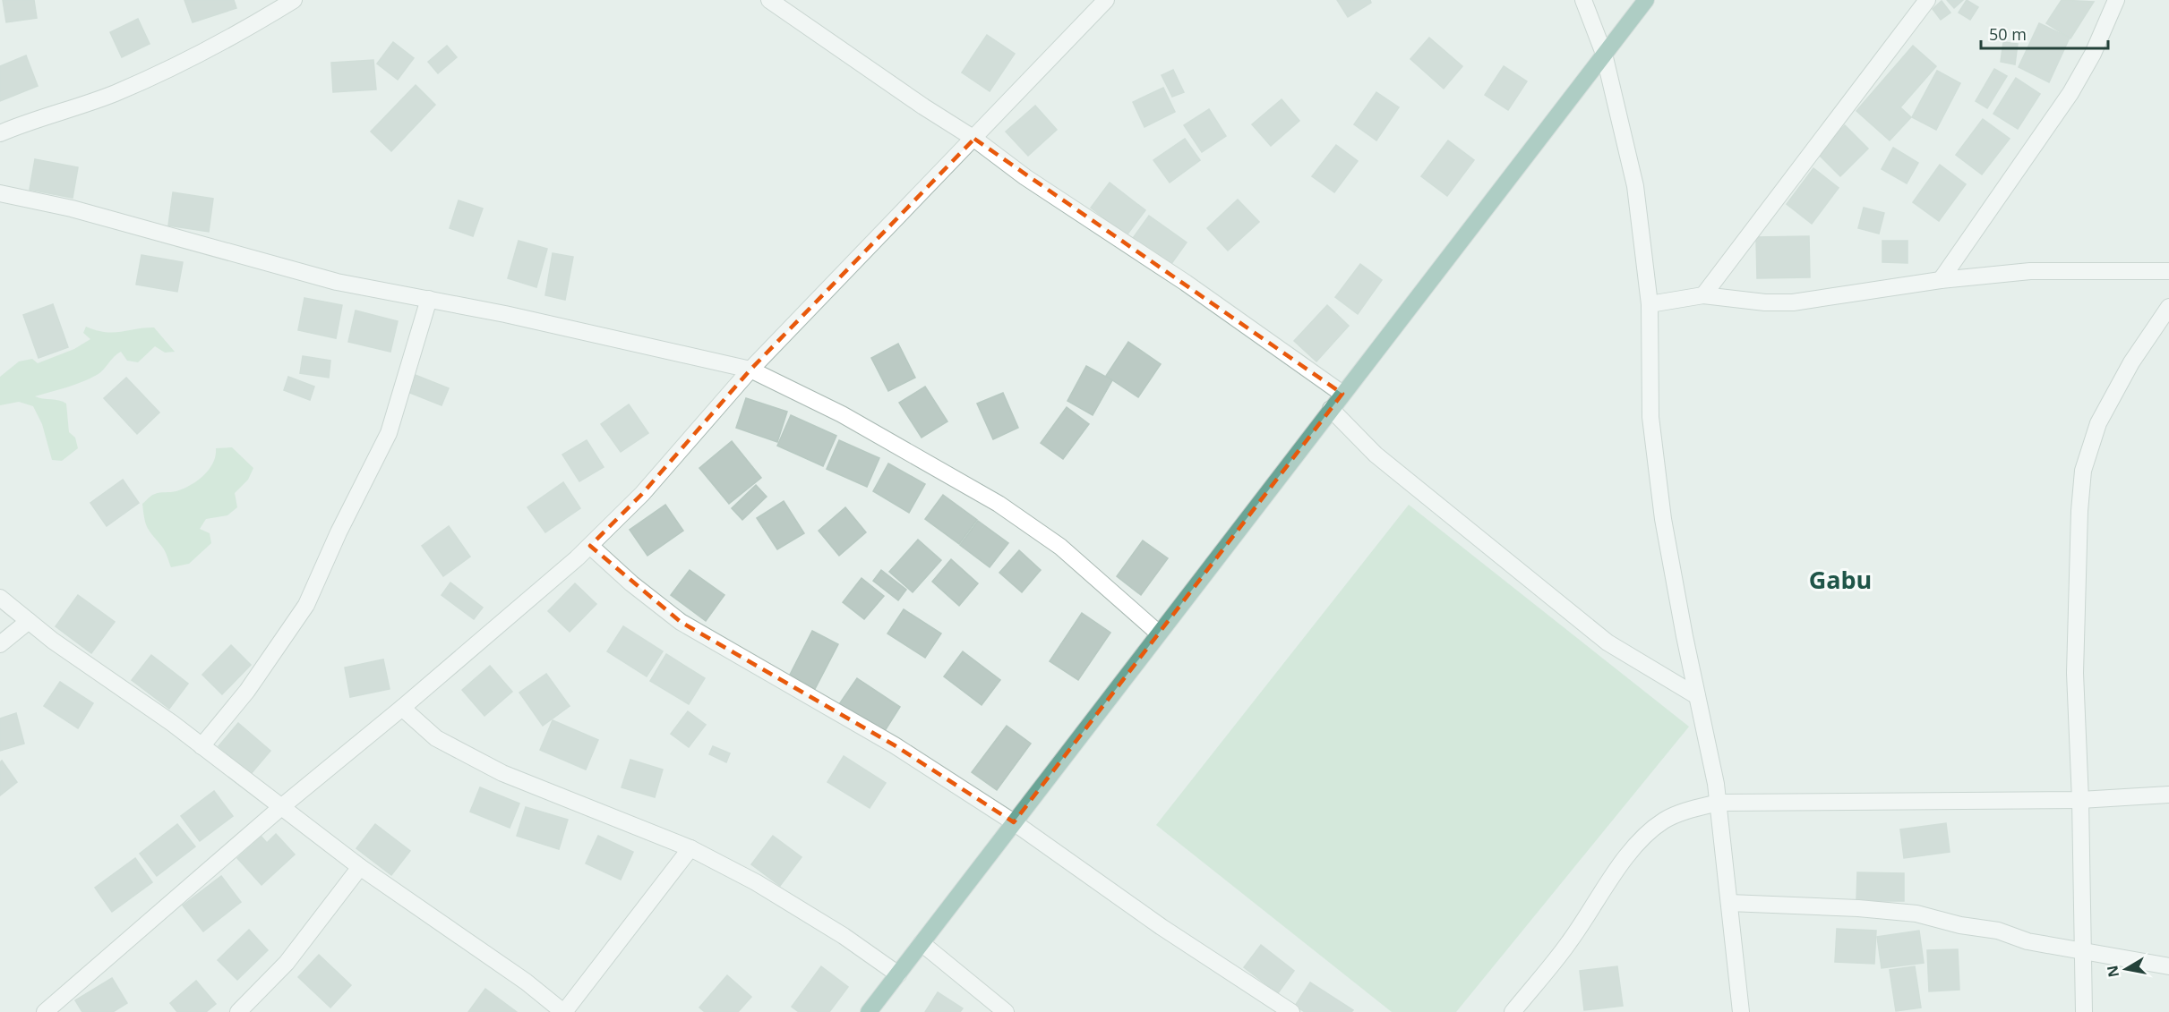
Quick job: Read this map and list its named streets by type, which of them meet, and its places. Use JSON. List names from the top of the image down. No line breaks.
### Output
{"districts":["Gabu"],"scale_bar":"50 m","north":"left"}
